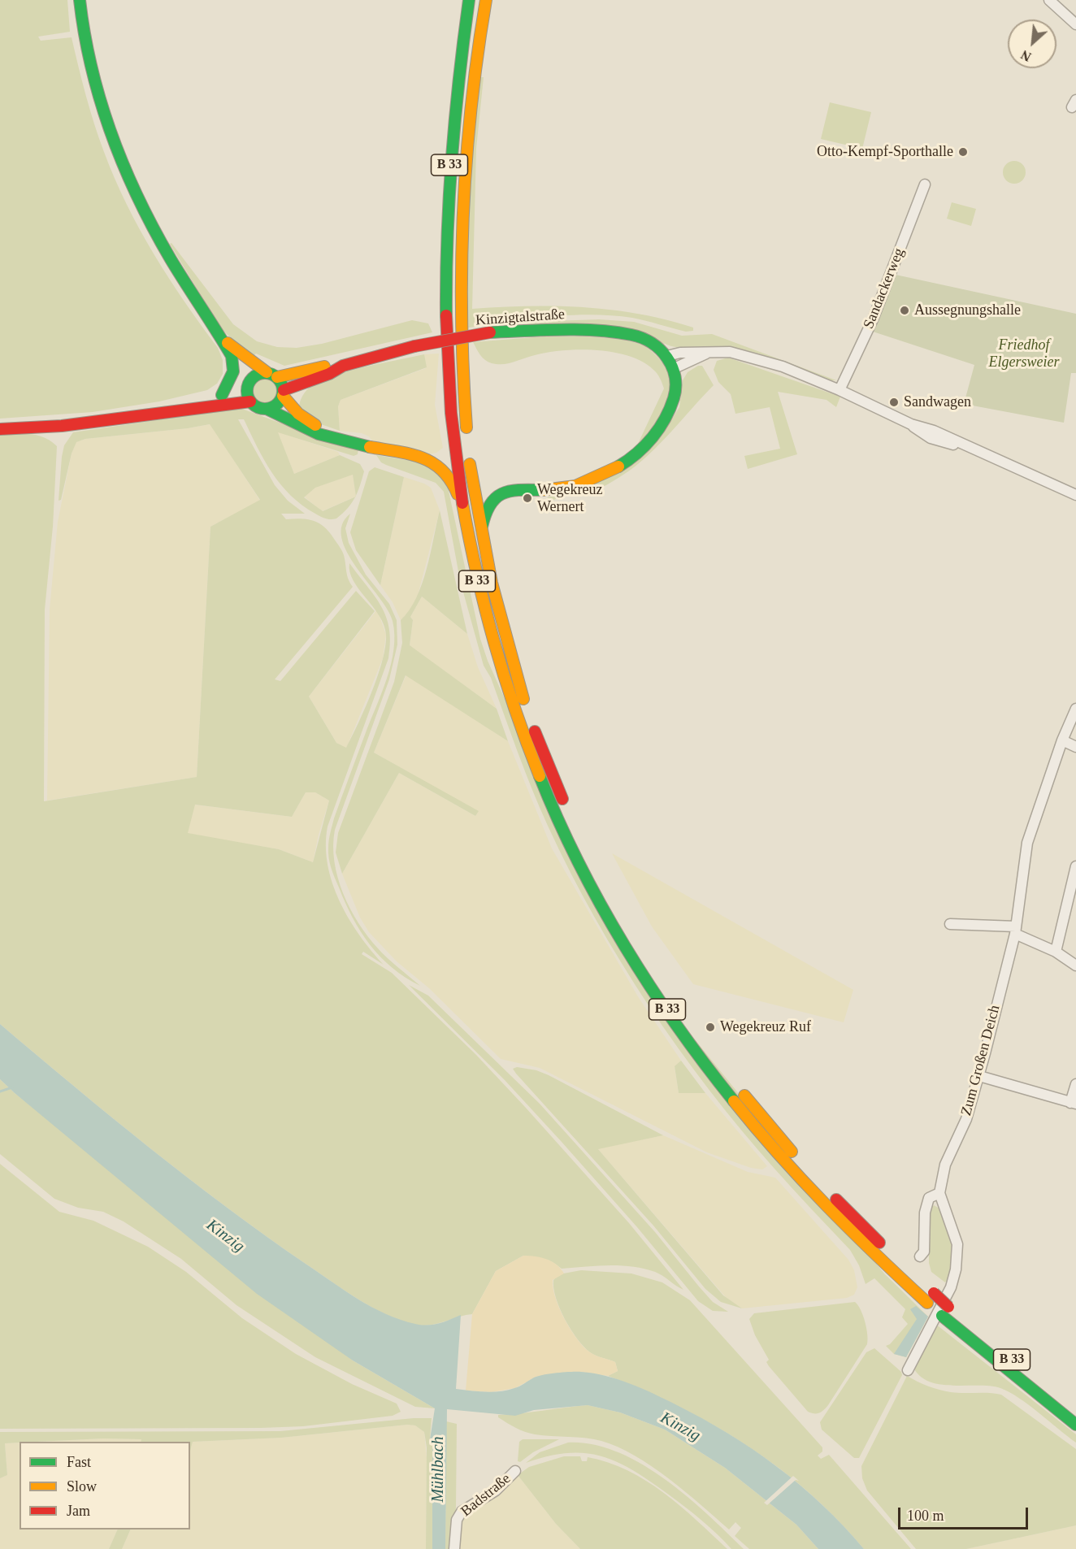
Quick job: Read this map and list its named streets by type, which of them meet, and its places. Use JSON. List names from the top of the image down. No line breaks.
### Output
{"streets":{"main road":["B 33","Kinzigtalstraße"],"street":["Sandackerweg","Zum Großen Deich","Badstraße"]},"water":["Kinzig","Mühlbach"],"parks":["Friedhof Elgersweier"],"places":["Otto-Kempf-Sporthalle","Aussegnungshalle","Sandwagen","Wegekreuz Wernert","Wegekreuz Ruf"],"legend":["Fast","Slow","Jam"],"scale_bar":"100 m","north":"bottom left"}
